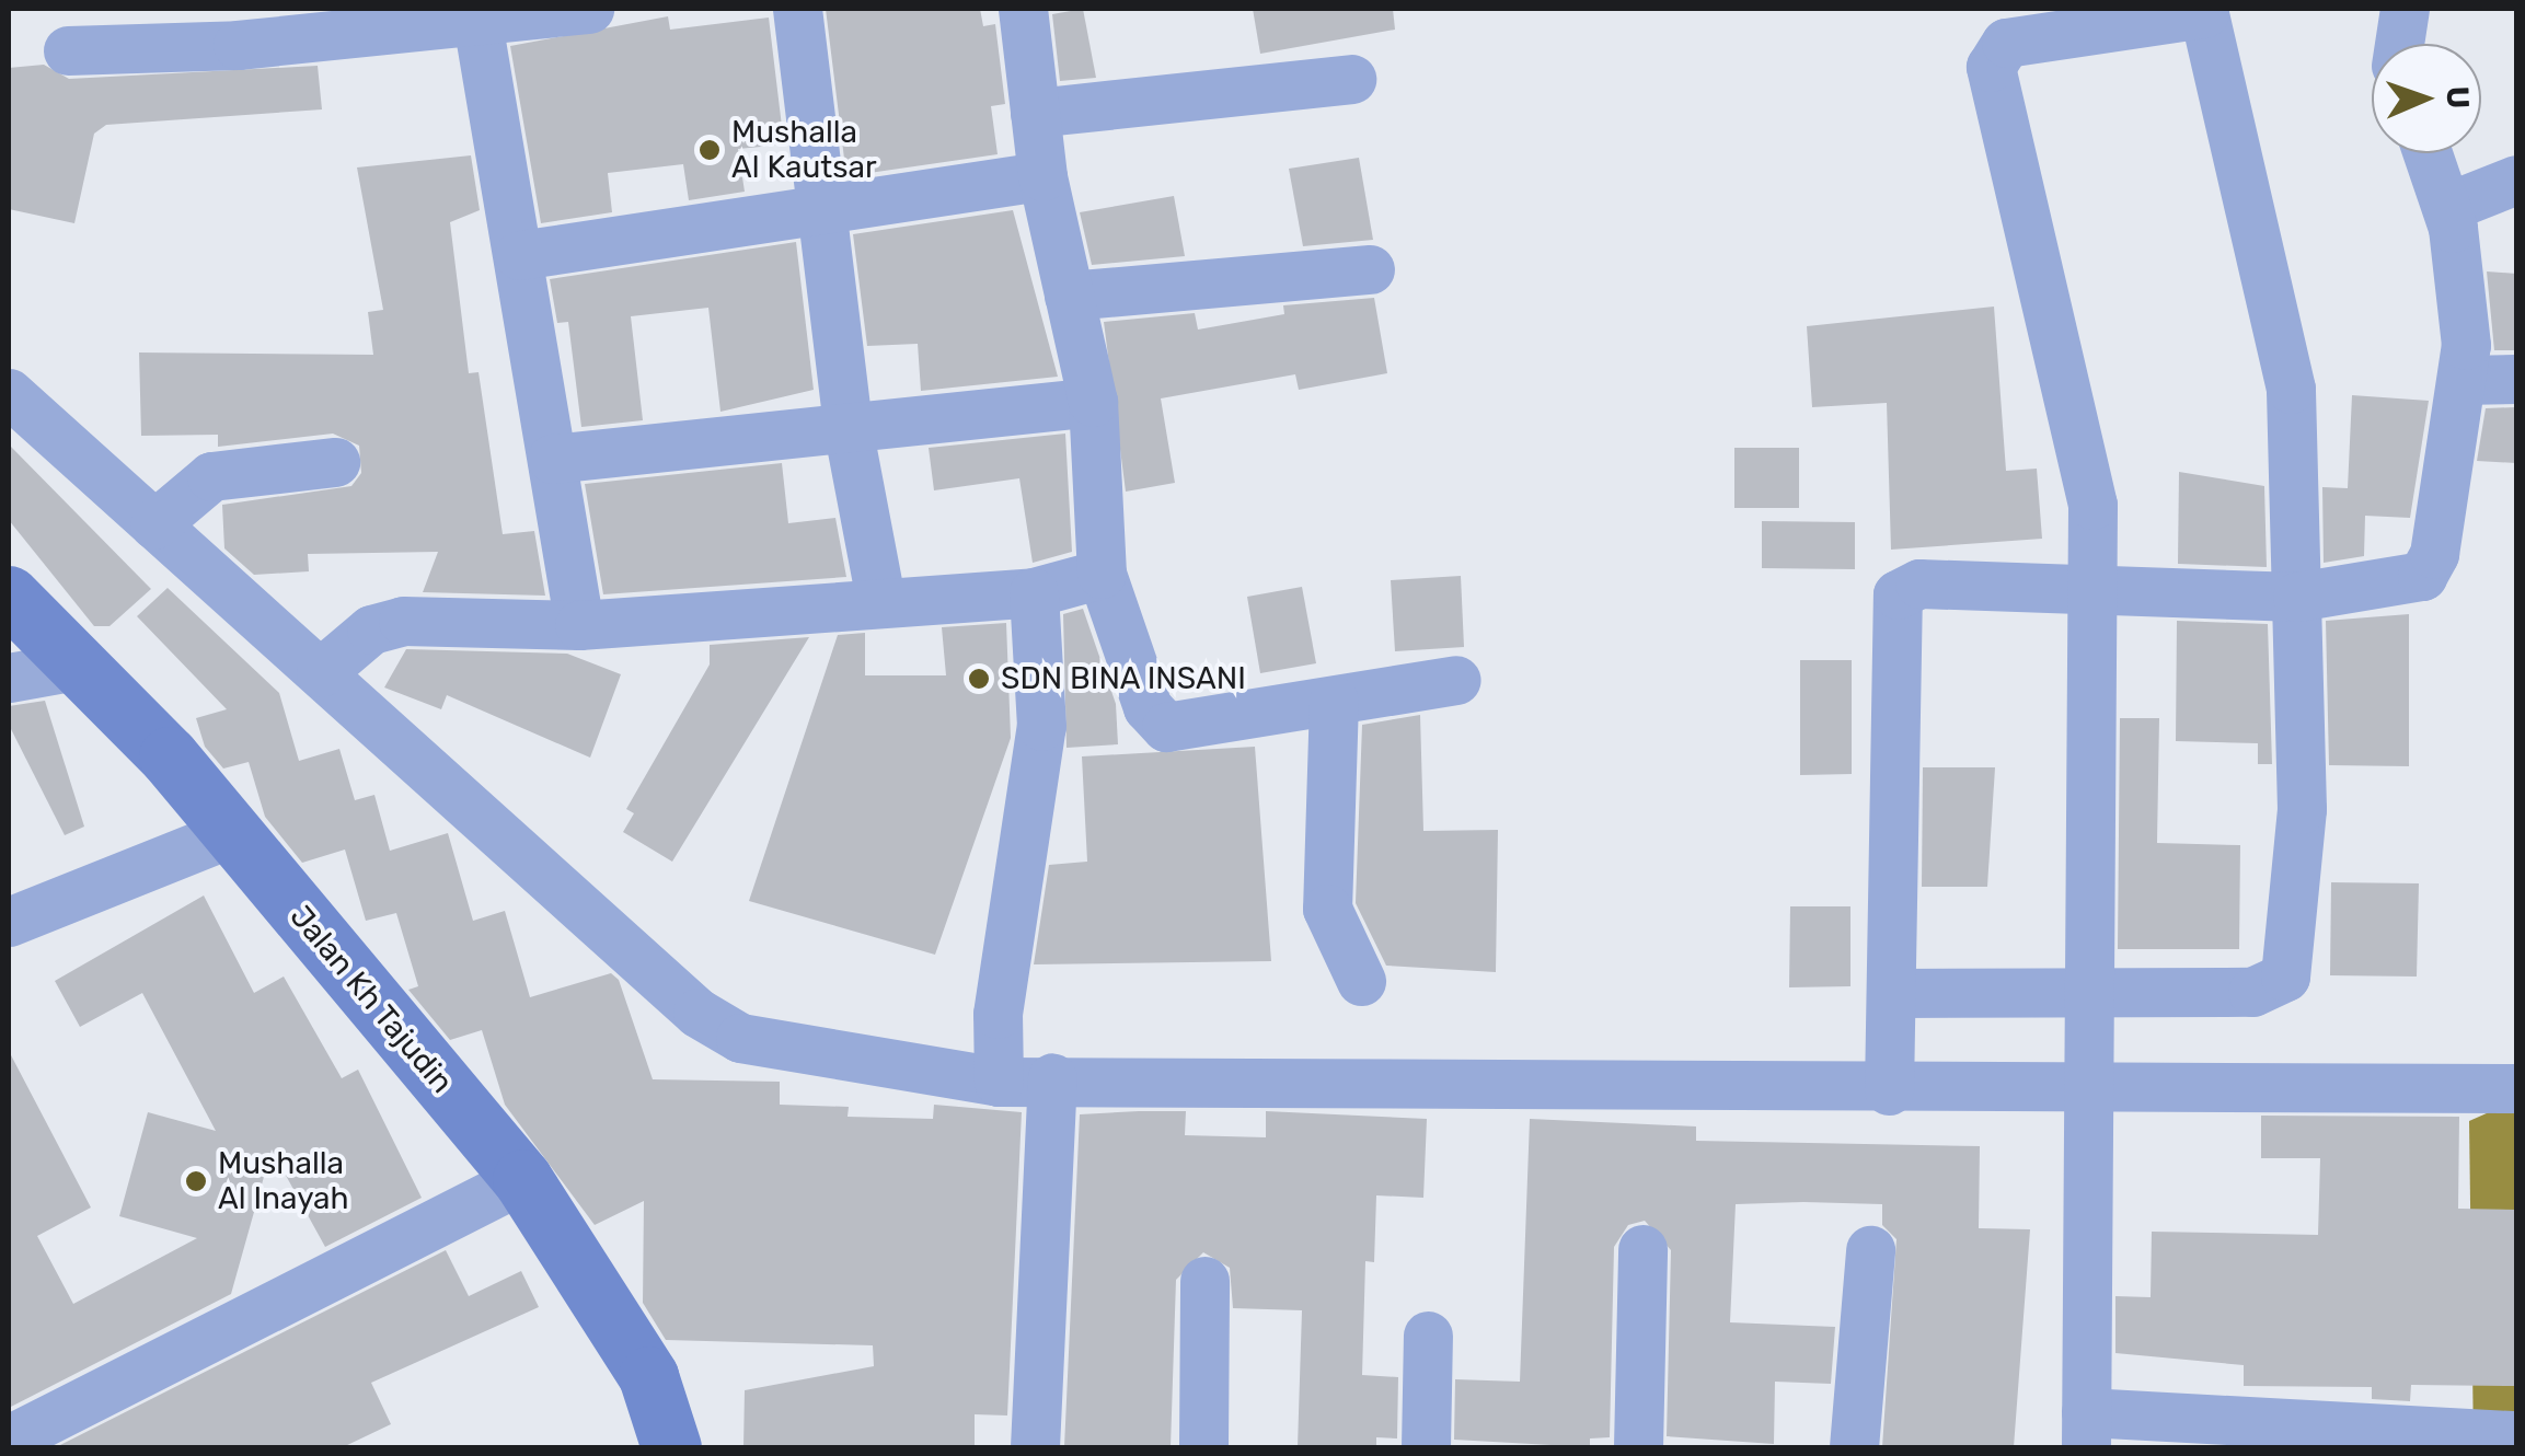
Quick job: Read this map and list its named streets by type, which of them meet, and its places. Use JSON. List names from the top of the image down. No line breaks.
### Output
{"streets":{"street":["Jalan Kh Tajudin"]},"places":["Mushalla Al Kautsar","SDN BINA INSANI","Mushalla Al Inayah"],"north":"right"}
